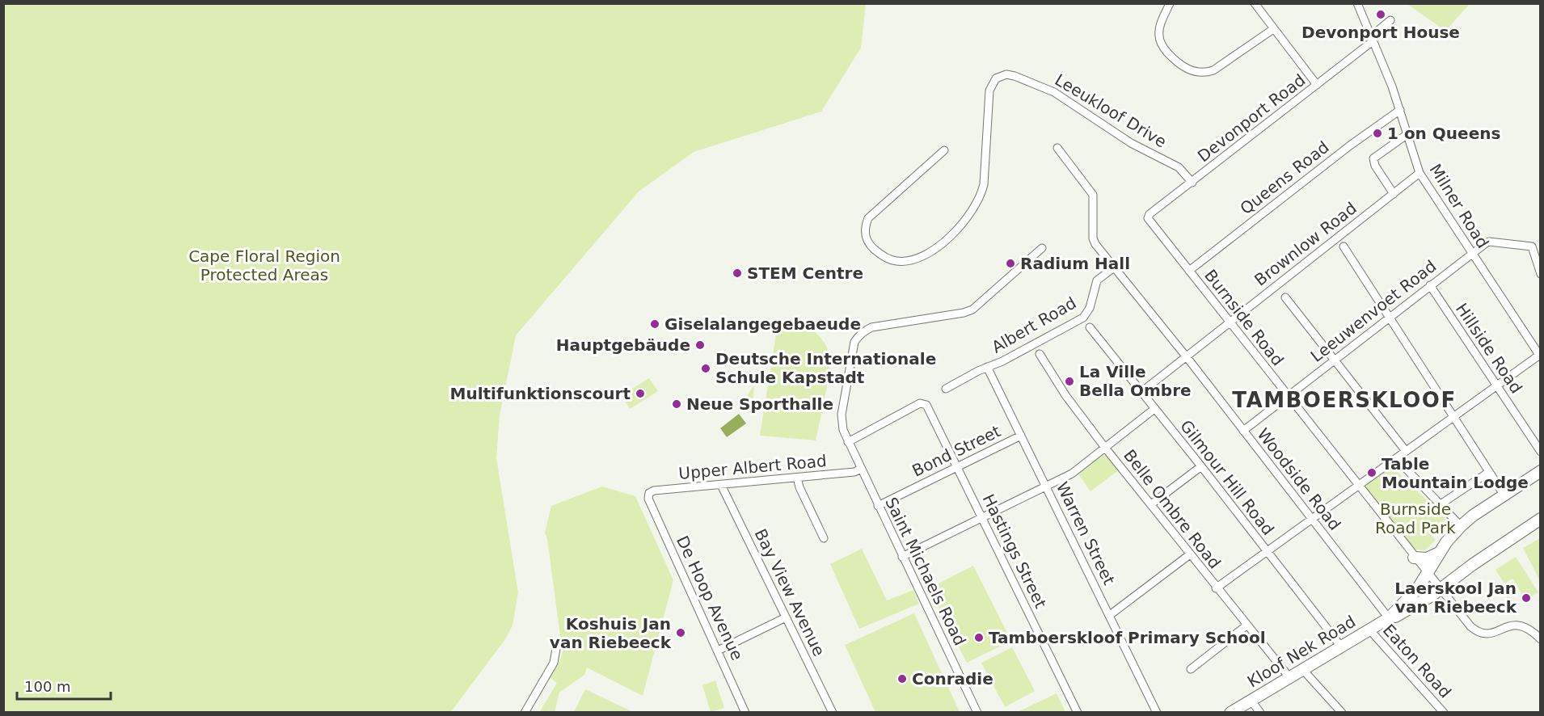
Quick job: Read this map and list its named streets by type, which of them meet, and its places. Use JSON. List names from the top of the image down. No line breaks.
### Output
{"streets":{"main road":["Kloof Nek Road"],"street":["Leeukloof Drive","Devonport Road","Queens Road","Milner Road","Brownlow Road","Leeuwenvoet Road","Burnside Road","Albert Road","Hillside Road","Bond Street","Upper Albert Road","Gilmour Hill Road","Woodside Road","Belle Ombre Road","Warren Street","Hastings Street","Saint Michaels Road","Bay View Avenue","De Hoop Avenue","Eaton Road"]},"crossings":[["Leeukloof Drive","Devonport Road"],["Devonport Road","Milner Road"],["Devonport Road","Burnside Road"],["Queens Road","Milner Road"],["Queens Road","Burnside Road"],["Milner Road","Brownlow Road"],["Milner Road","Leeuwenvoet Road"],["Brownlow Road","Burnside Road"],["Brownlow Road","Gilmour Hill Road"],["Brownlow Road","Woodside Road"],["Leeuwenvoet Road","Burnside Road"],["Leeuwenvoet Road","Hillside Road"],["Leeuwenvoet Road","Woodside Road"],["Albert Road","Woodside Road"],["Albert Road","Warren Street"],["Bond Street","Warren Street"],["Bond Street","Hastings Street"],["Bond Street","Saint Michaels Road"],["Upper Albert Road","Saint Michaels Road"],["Upper Albert Road","Bay View Avenue"],["Upper Albert Road","De Hoop Avenue"],["Gilmour Hill Road","Kloof Nek Road"],["Woodside Road","Kloof Nek Road"],["Belle Ombre Road","Kloof Nek Road"],["Hastings Street","Saint Michaels Road"],["Kloof Nek Road","Eaton Road"]],"districts":["TAMBOERSKLOOF"],"parks":["Cape Floral Region Protected Areas","Burnside Road Park"],"places":["Devonport House","1 on Queens","Radium Hall","STEM Centre","Giselalangegebaeude","Hauptgebäude","Deutsche Internationale Schule Kapstadt","La Ville Bella Ombre","Multifunktionscourt","Neue Sporthalle","Table Mountain Lodge","Laerskool Jan van Riebeeck","Koshuis Jan van Riebeeck","Tamboerskloof Primary School","Conradie"],"scale_bar":"100 m"}
